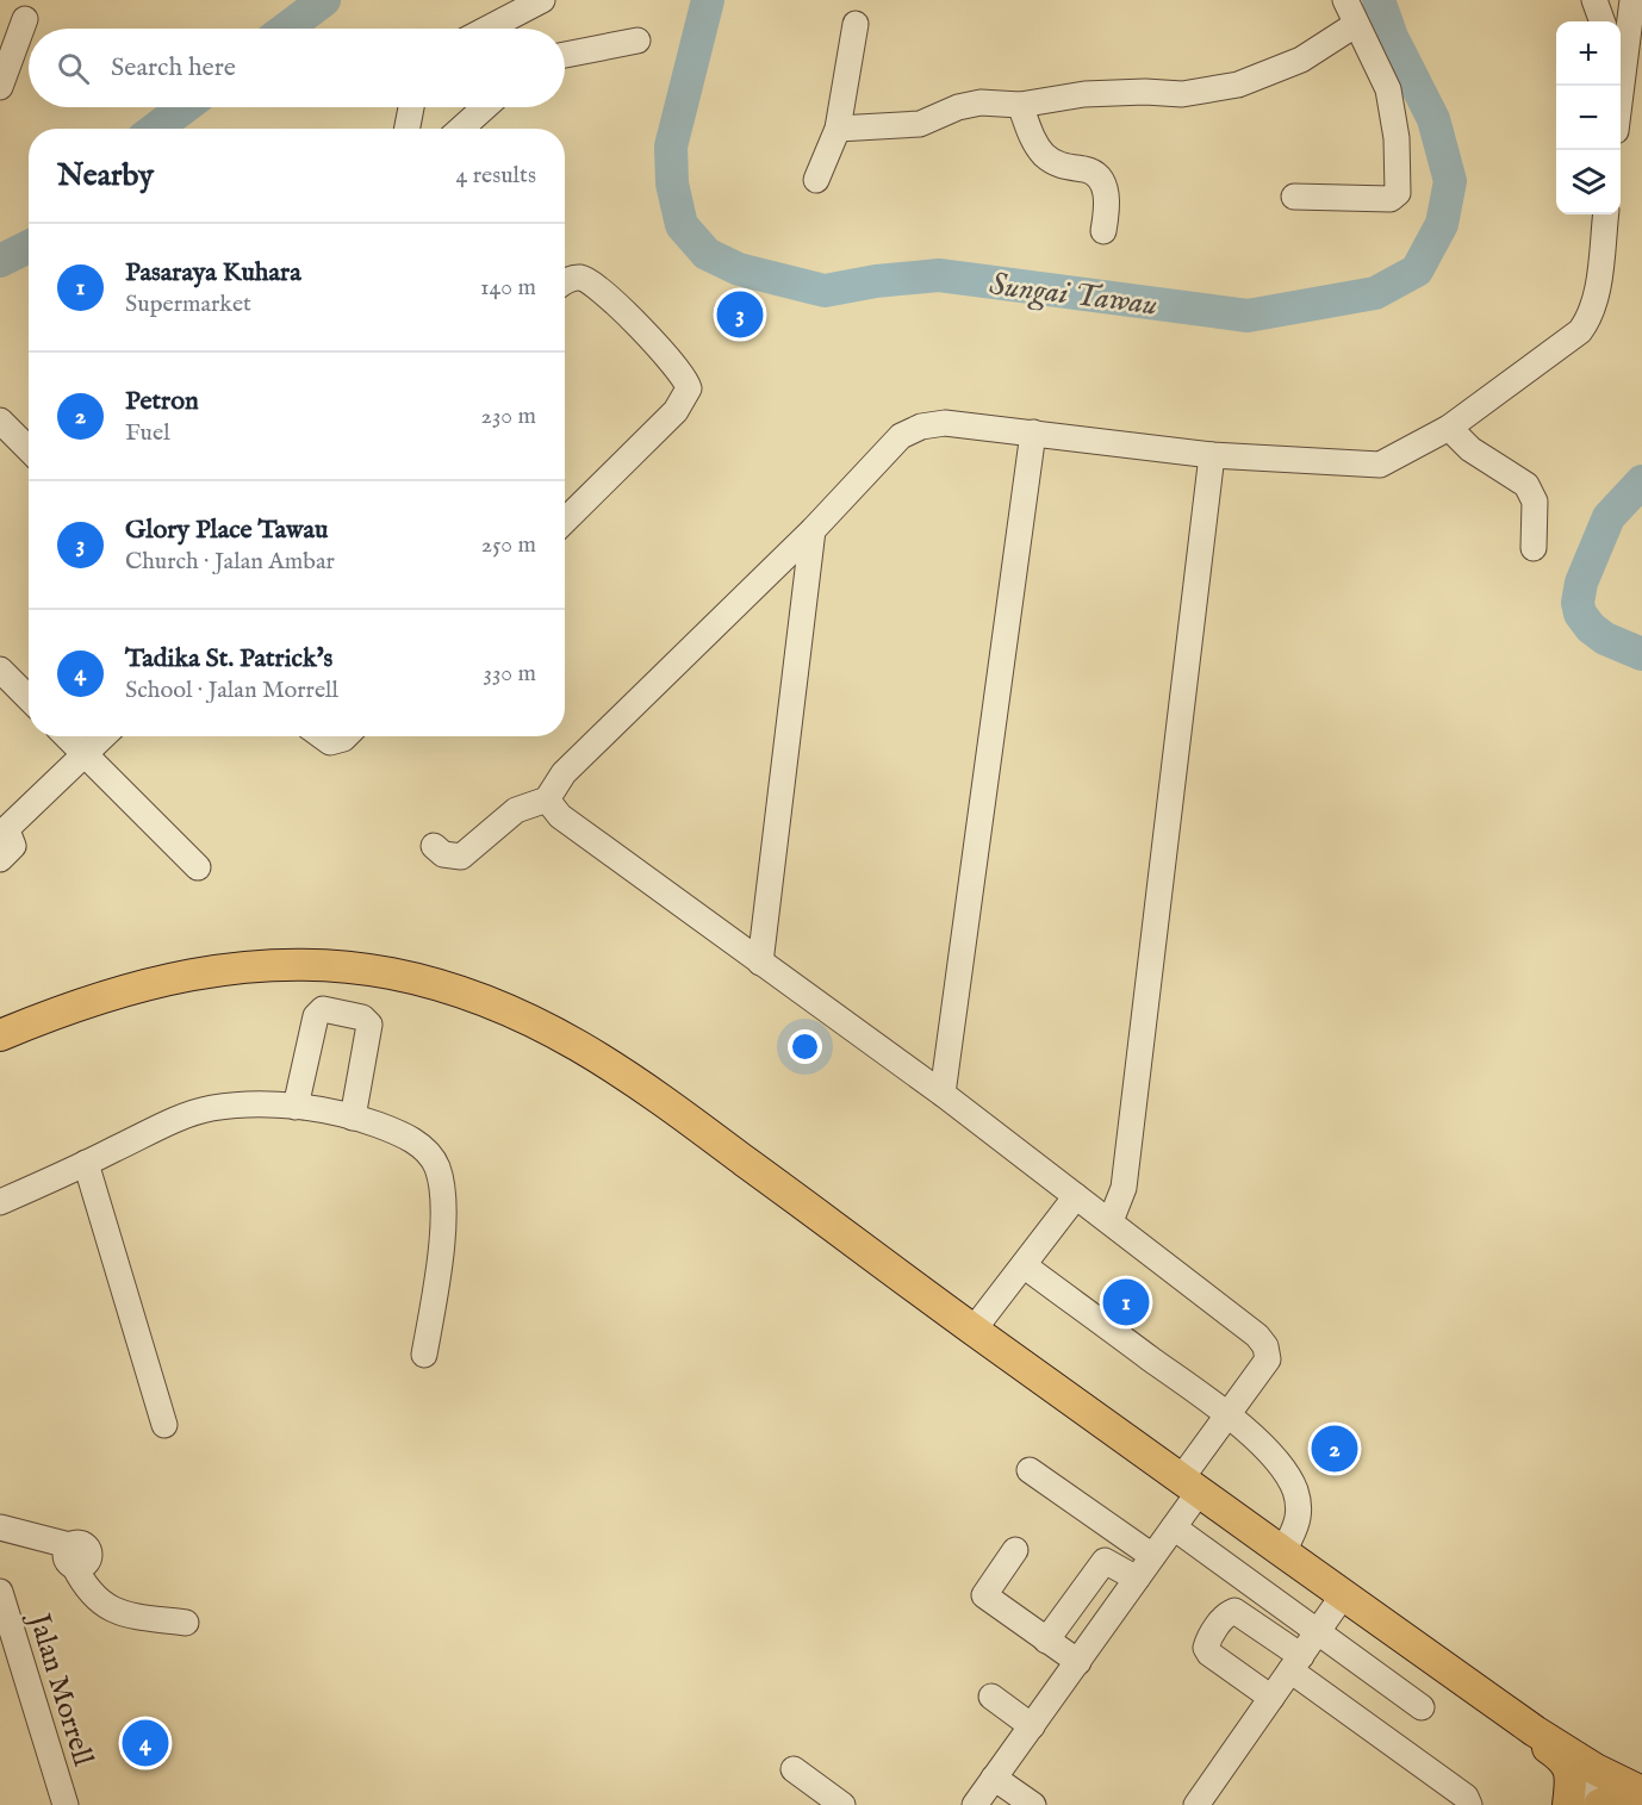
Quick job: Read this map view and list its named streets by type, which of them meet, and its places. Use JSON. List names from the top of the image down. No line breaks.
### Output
{"streets":{"street":["Jalan Morrell"]},"water":["Sungai Tawau"],"page":{"map_buttons":["+","−"],"search":"Search here","heading":["Nearby","4 results"],"list":[{"mark":"1","name":"Pasaraya Kuhara","note":"Supermarket","value":"140 m"},{"mark":"2","name":"Petron","note":"Fuel","value":"230 m"},{"mark":"3","name":"Glory Place Tawau","note":"Church · Jalan Ambar","value":"250 m"},{"mark":"4","name":"Tadika St. Patrick's","note":"School · Jalan Morrell","value":"330 m"}],"pins":["3","1","2","4"]}}
